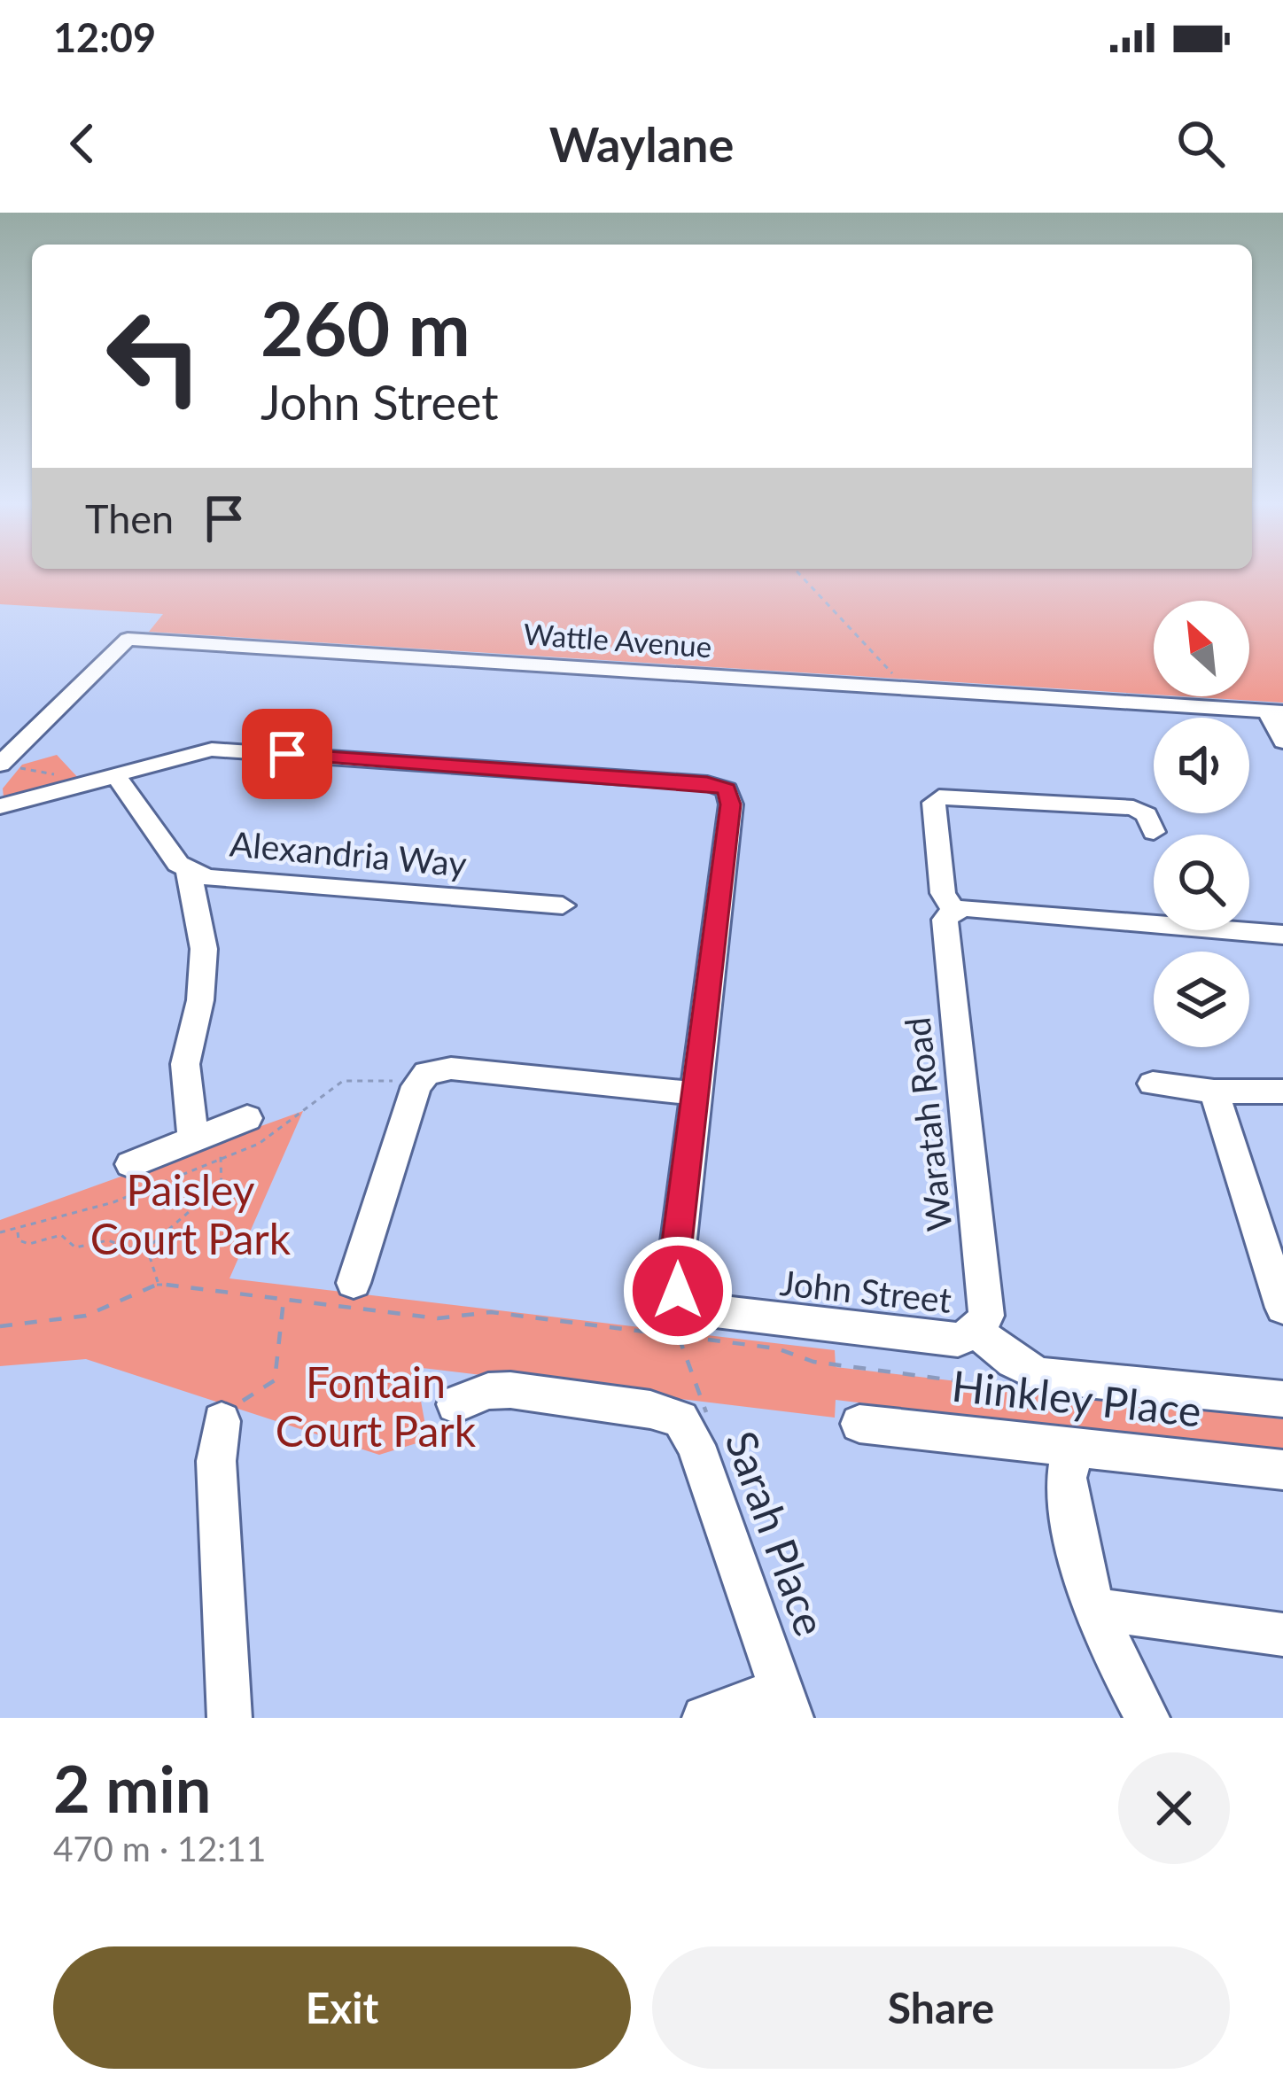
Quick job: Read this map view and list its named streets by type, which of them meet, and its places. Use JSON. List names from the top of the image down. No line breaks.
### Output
{"streets":{"street":["Wattle Avenue","Alexandria Way","Waratah Road","John Street","Hinkley Place","Sarah Place"]},"crossings":[["Alexandria Way","John Street"],["Waratah Road","John Street"]],"parks":["Paisley Court Park","Fontain Court Park"],"north":"top left","page":{"status":"12:09","header":"Waylane","turn":["260 m","John Street"],"then":"Then","heading":["2 min","470 m · 12:11"],"buttons":["Exit","Share"]}}
